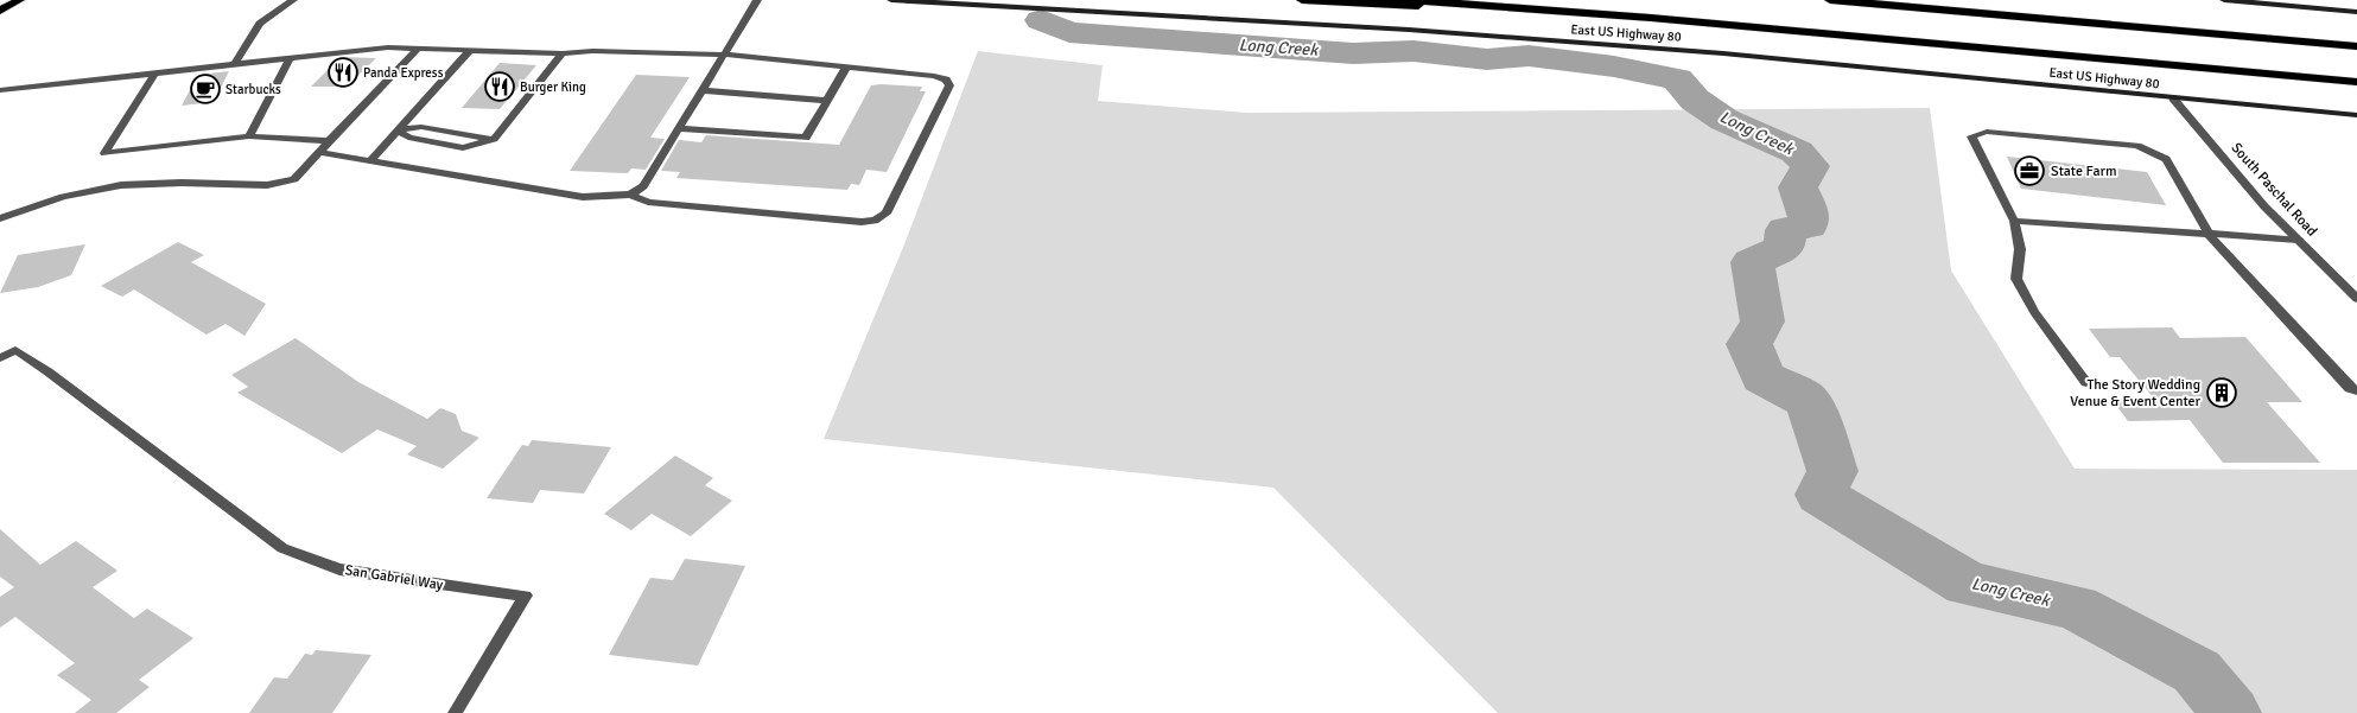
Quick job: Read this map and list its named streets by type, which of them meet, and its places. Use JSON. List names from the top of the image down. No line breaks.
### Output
{"streets":{"main road":["East US Highway 80"],"street":["South Paschal Road","San Gabriel Way"]},"crossings":[["East US Highway 80","South Paschal Road"]],"water":["Long Creek"],"places":{"restaurant":["Panda Express","Burger King"],"cafe":["Starbucks"],"office":["State Farm"],"building":["The Story Wedding Venue & Event Center"]}}
